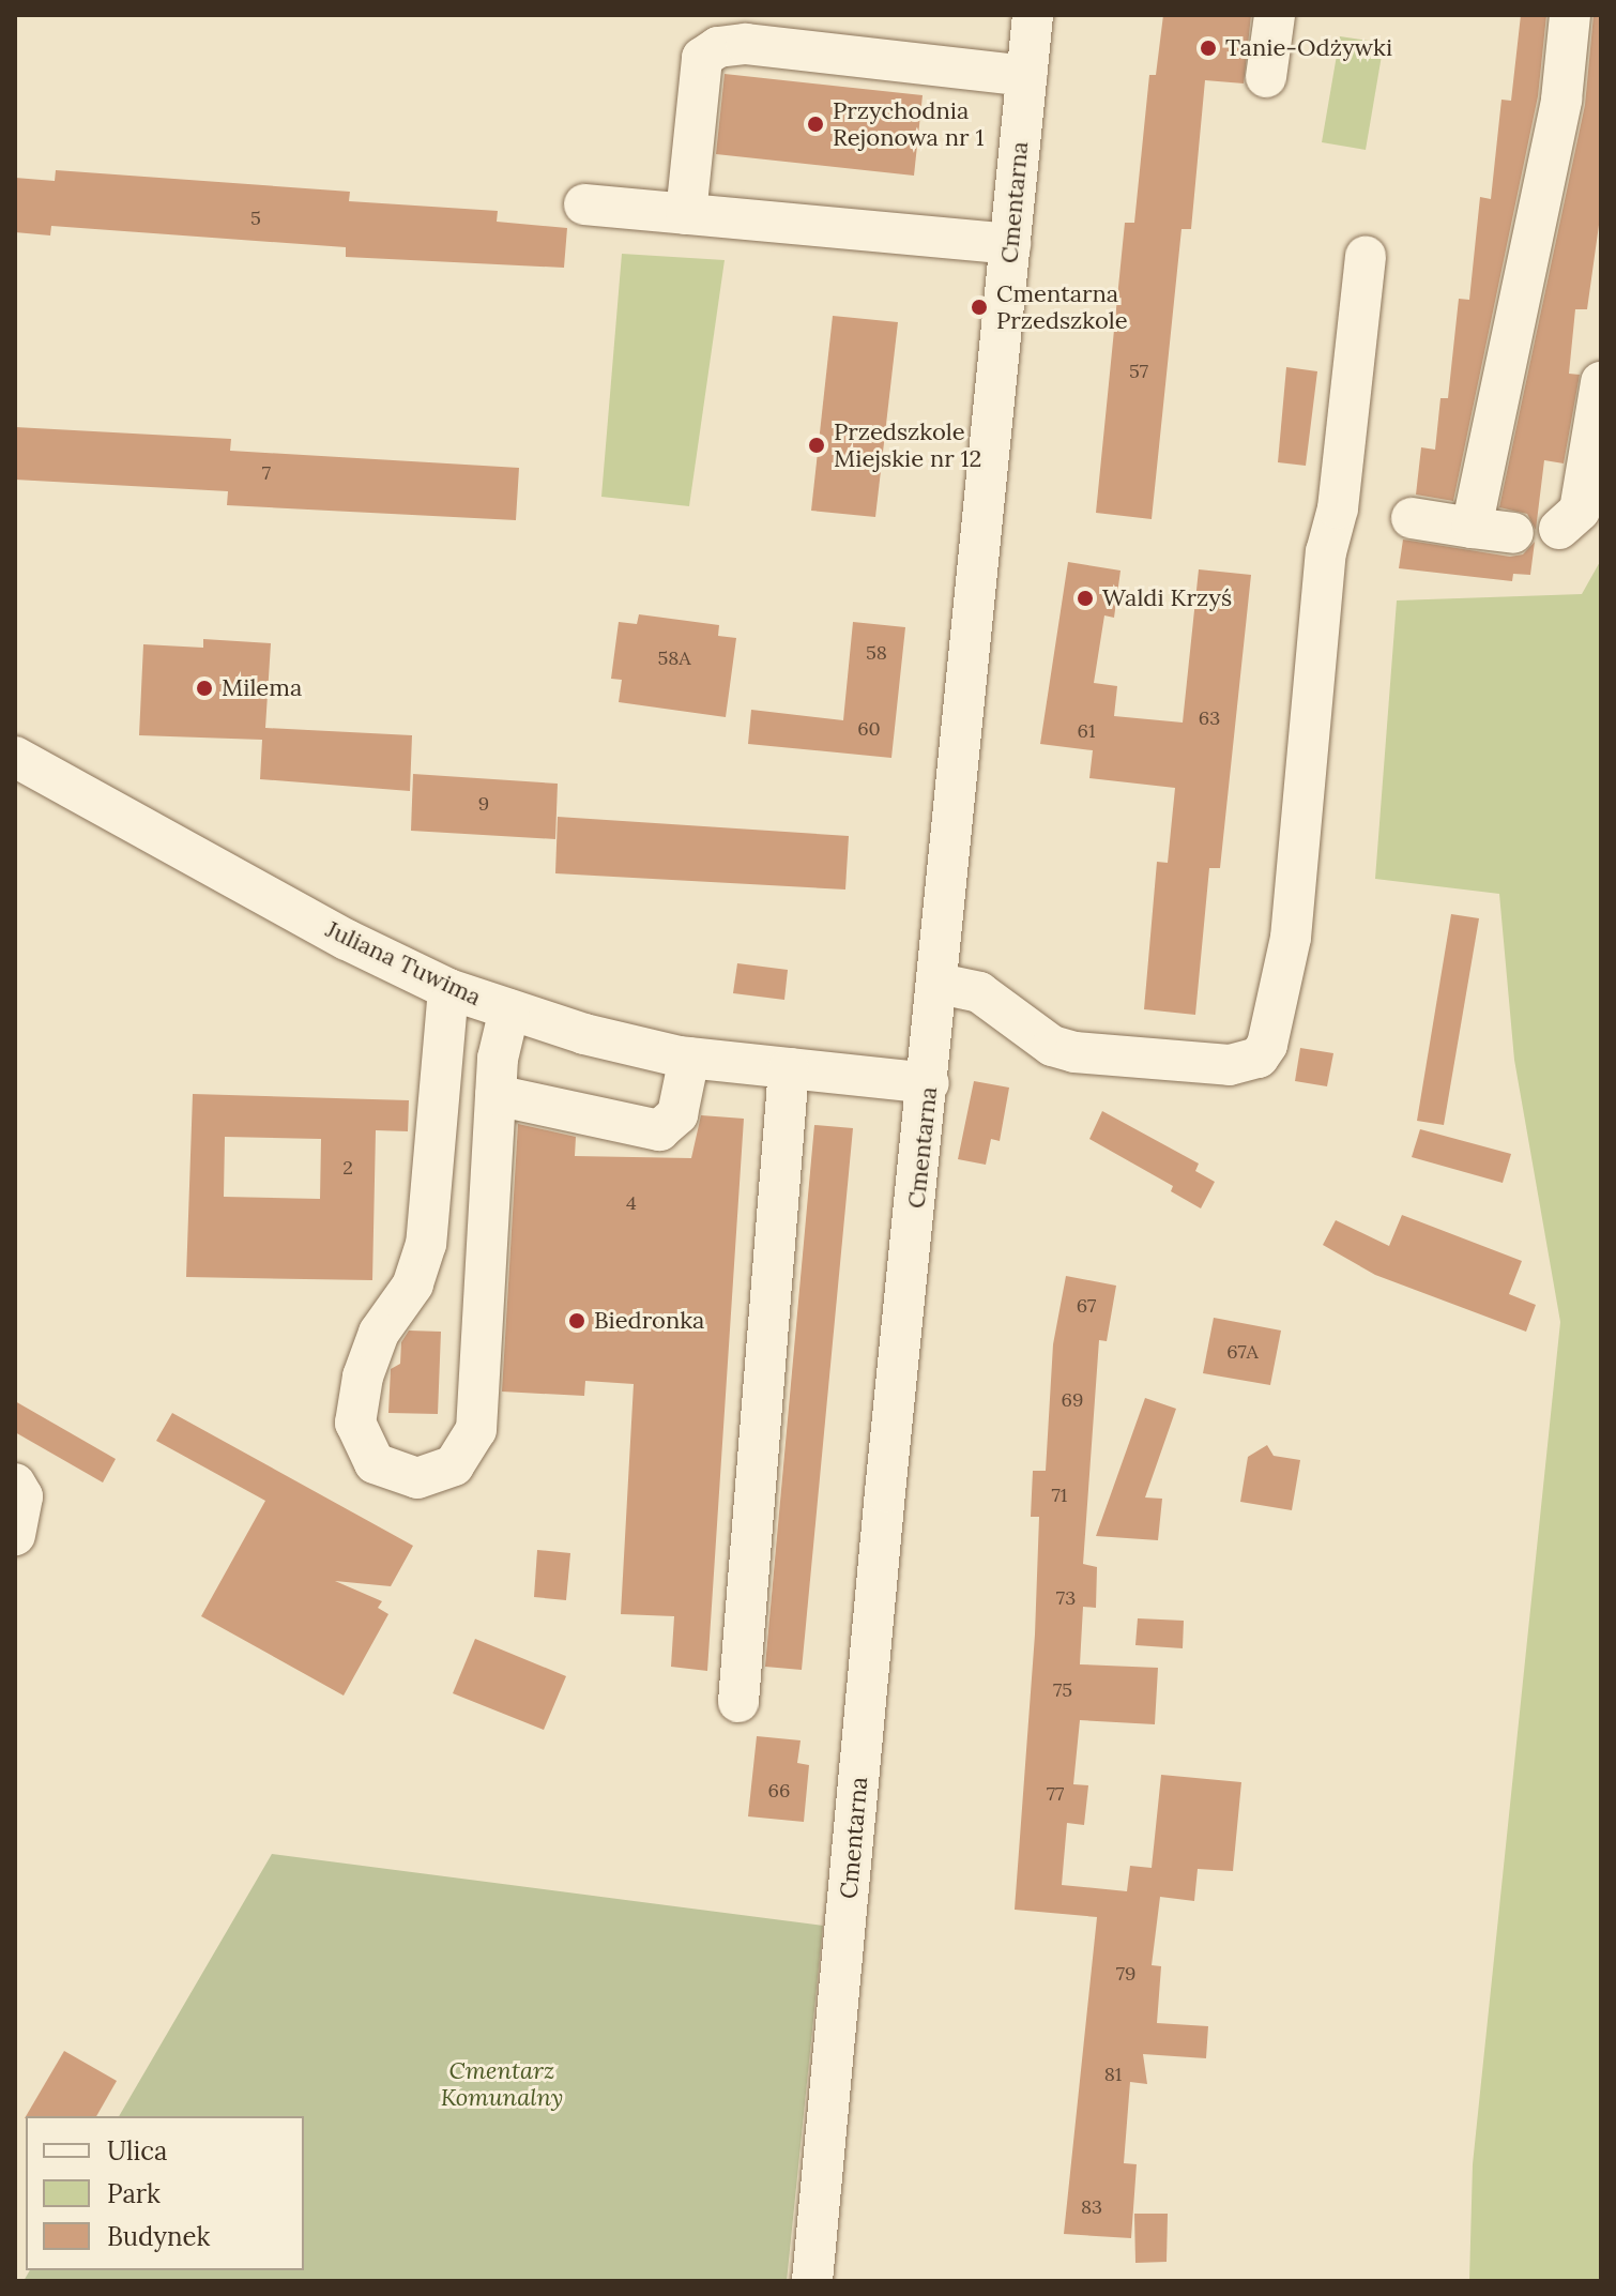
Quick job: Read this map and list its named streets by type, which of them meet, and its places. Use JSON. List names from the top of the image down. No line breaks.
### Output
{"streets":{"street":["Cmentarna","Juliana Tuwima"]},"crossings":[["Cmentarna","Juliana Tuwima"]],"parks":["Cmentarz Komunalny"],"places":["Tanie-Odżywki","Przychodnia Rejonowa nr 1","Cmentarna Przedszkole","Przedszkole Miejskie nr 12","Waldi Krzyś","Milema","Biedronka"],"house_numbers":["5","57","7","58","58A","63","60","61","9","2","4","67","67A","69","71","73","75","66","77","79","81","83"],"legend":["Ulica","Park","Budynek"]}
